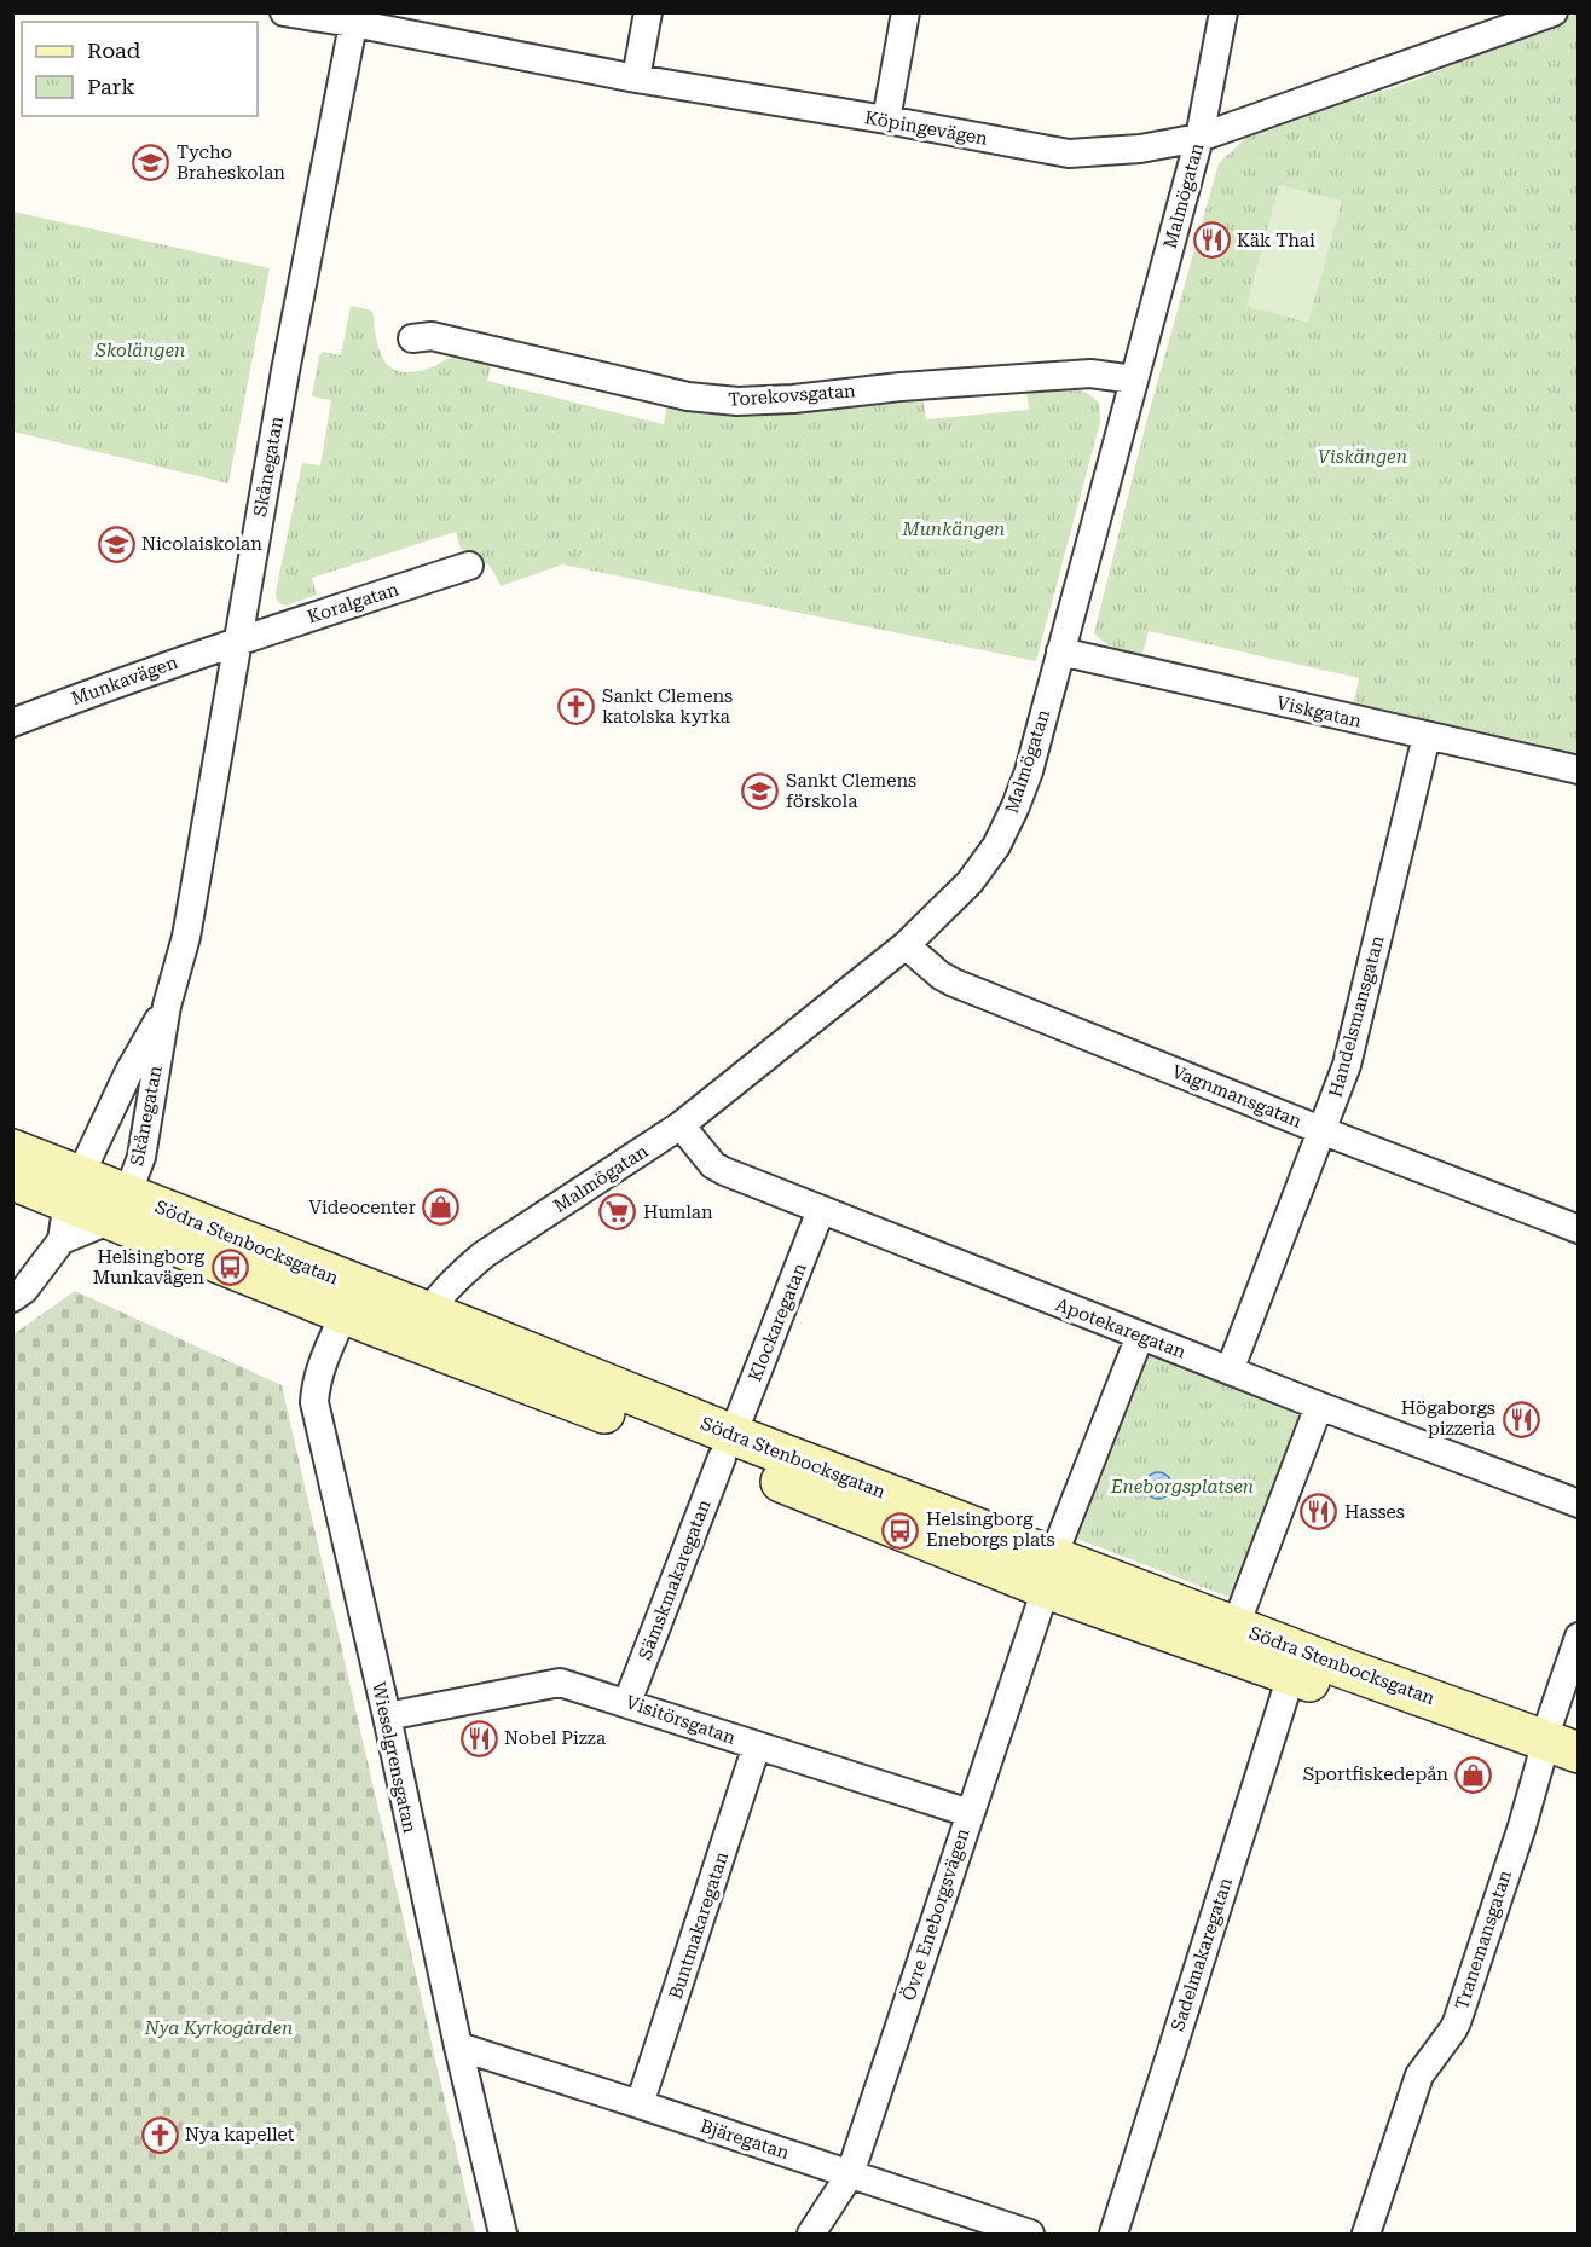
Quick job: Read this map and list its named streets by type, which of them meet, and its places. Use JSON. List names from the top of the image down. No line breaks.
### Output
{"streets":{"main road":["Södra Stenbocksgatan"],"street":["Köpingevägen","Malmögatan","Torekovsgatan","Skånegatan","Koralgatan","Munkavägen","Viskgatan","Handelsmansgatan","Vagnmansgatan","Klockaregatan","Apotekaregatan","Sämskmakaregatan","Visitörsgatan","Wieselgrensgatan","Övre Eneborgsvägen","Buntmakaregatan","Tranemansgatan","Sadelmakaregatan","Bjäregatan"]},"crossings":[["Köpingevägen","Malmögatan"],["Köpingevägen","Skånegatan"],["Malmögatan","Torekovsgatan"],["Malmögatan","Viskgatan"],["Malmögatan","Vagnmansgatan"],["Malmögatan","Södra Stenbocksgatan"],["Malmögatan","Apotekaregatan"],["Skånegatan","Koralgatan"],["Skånegatan","Munkavägen"],["Skånegatan","Södra Stenbocksgatan"],["Koralgatan","Munkavägen"],["Viskgatan","Handelsmansgatan"],["Handelsmansgatan","Vagnmansgatan"],["Handelsmansgatan","Apotekaregatan"],["Södra Stenbocksgatan","Klockaregatan"],["Södra Stenbocksgatan","Sämskmakaregatan"],["Södra Stenbocksgatan","Wieselgrensgatan"],["Södra Stenbocksgatan","Övre Eneborgsvägen"],["Södra Stenbocksgatan","Tranemansgatan"],["Södra Stenbocksgatan","Sadelmakaregatan"],["Klockaregatan","Apotekaregatan"],["Klockaregatan","Sämskmakaregatan"],["Sämskmakaregatan","Visitörsgatan"],["Visitörsgatan","Wieselgrensgatan"],["Visitörsgatan","Övre Eneborgsvägen"],["Visitörsgatan","Buntmakaregatan"],["Wieselgrensgatan","Bjäregatan"],["Övre Eneborgsvägen","Bjäregatan"],["Buntmakaregatan","Bjäregatan"]],"parks":["Skolängen","Viskängen","Munkängen","Eneborgsplatsen","Nya Kyrkogården"],"places":{"school or university":["Tycho Braheskolan","Nicolaiskolan","Sankt Clemens förskola"],"restaurant":["Käk Thai","Högaborgs pizzeria","Hasses","Nobel Pizza"],"church":["Sankt Clemens katolska kyrka","Nya kapellet"],"shop":["Videocenter","Sportfiskedepån"],"supermarket":["Humlan"],"bus stop":["Helsingborg Munkavägen","Helsingborg Eneborgs plats"]},"legend":["Road","Park"]}
